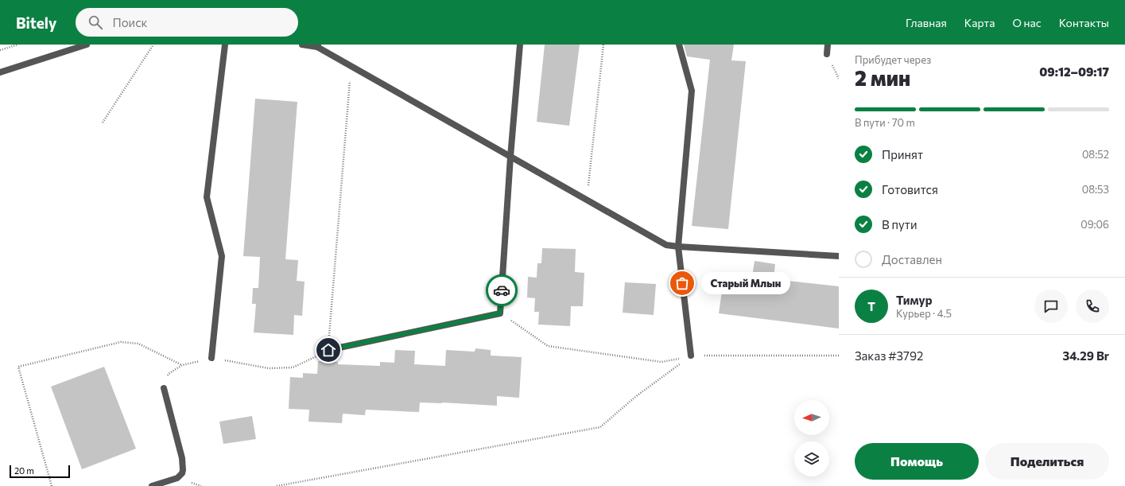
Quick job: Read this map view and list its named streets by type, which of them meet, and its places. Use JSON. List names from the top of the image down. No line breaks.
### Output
{"places":["Старый Млын"],"scale_bar":"20 m","north":"left","page":{"header":"Bitely","search":"Поиск","nav":["Главная","Карта","О нас","Контакты"],"heading":["2 мин","Прибудет через","09:12–09:17"],"panel":["Тимур","Курьер · 4.5","Заказ #3792","34.29 Br"],"bar":"В пути · 70 m","list":[["Принят","08:52"],["Готовится","08:53"],["В пути","09:06"],"Доставлен"],"bubble":"Старый Млын","round":"Т","buttons":["Помощь","Поделиться"],"scale":"20 m"}}
